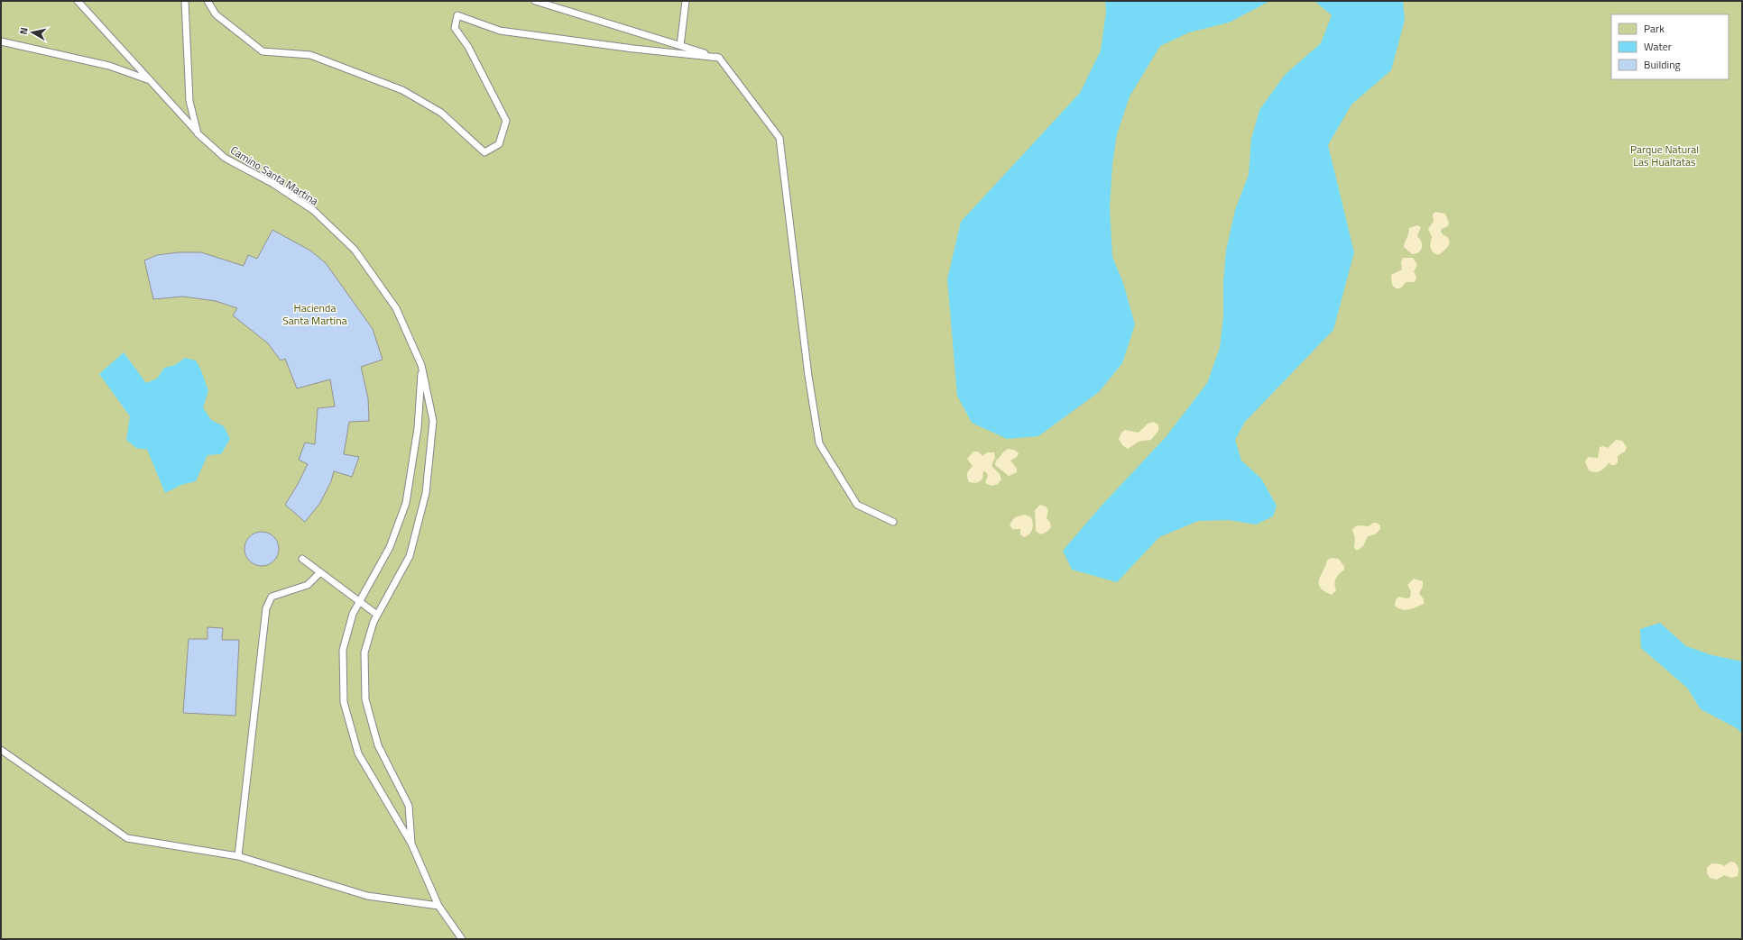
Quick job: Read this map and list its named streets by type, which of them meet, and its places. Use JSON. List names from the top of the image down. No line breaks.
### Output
{"streets":{"lane":["Camino Santa Martina"]},"parks":["Parque Natural Las Hualtatas","Hacienda Santa Martina"],"legend":["Park","Water","Building"],"north":"left"}
